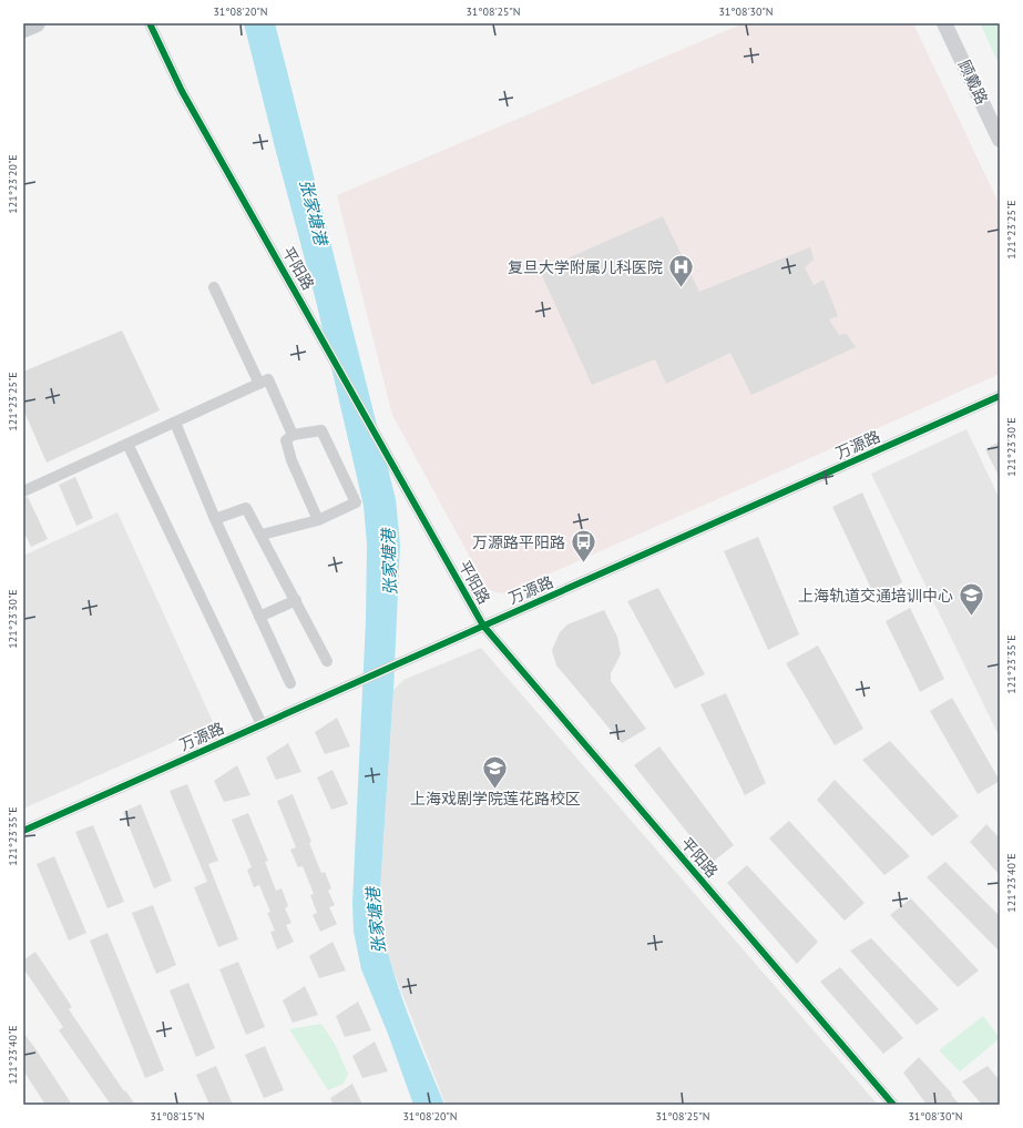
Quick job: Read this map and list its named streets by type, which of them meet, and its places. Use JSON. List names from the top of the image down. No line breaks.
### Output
{"streets":{"main road":["顾戴路"],"street":["平阳路","万源路"]},"crossings":[["平阳路","万源路"]],"water":["张家塘港"],"places":{"hospital":["复旦大学附属儿科医院"],"bus stop":["万源路平阳路"],"school or university":["上海轨道交通培训中心","上海戏剧学院莲花路校区"]},"coordinates":["31°08'20\"N","31°08'25\"N","31°08'30\"N","121°23'20\"E","121°23'25\"E","121°23'30\"E","121°23'35\"E","121°23'40\"E","31°08'15\"N"]}
